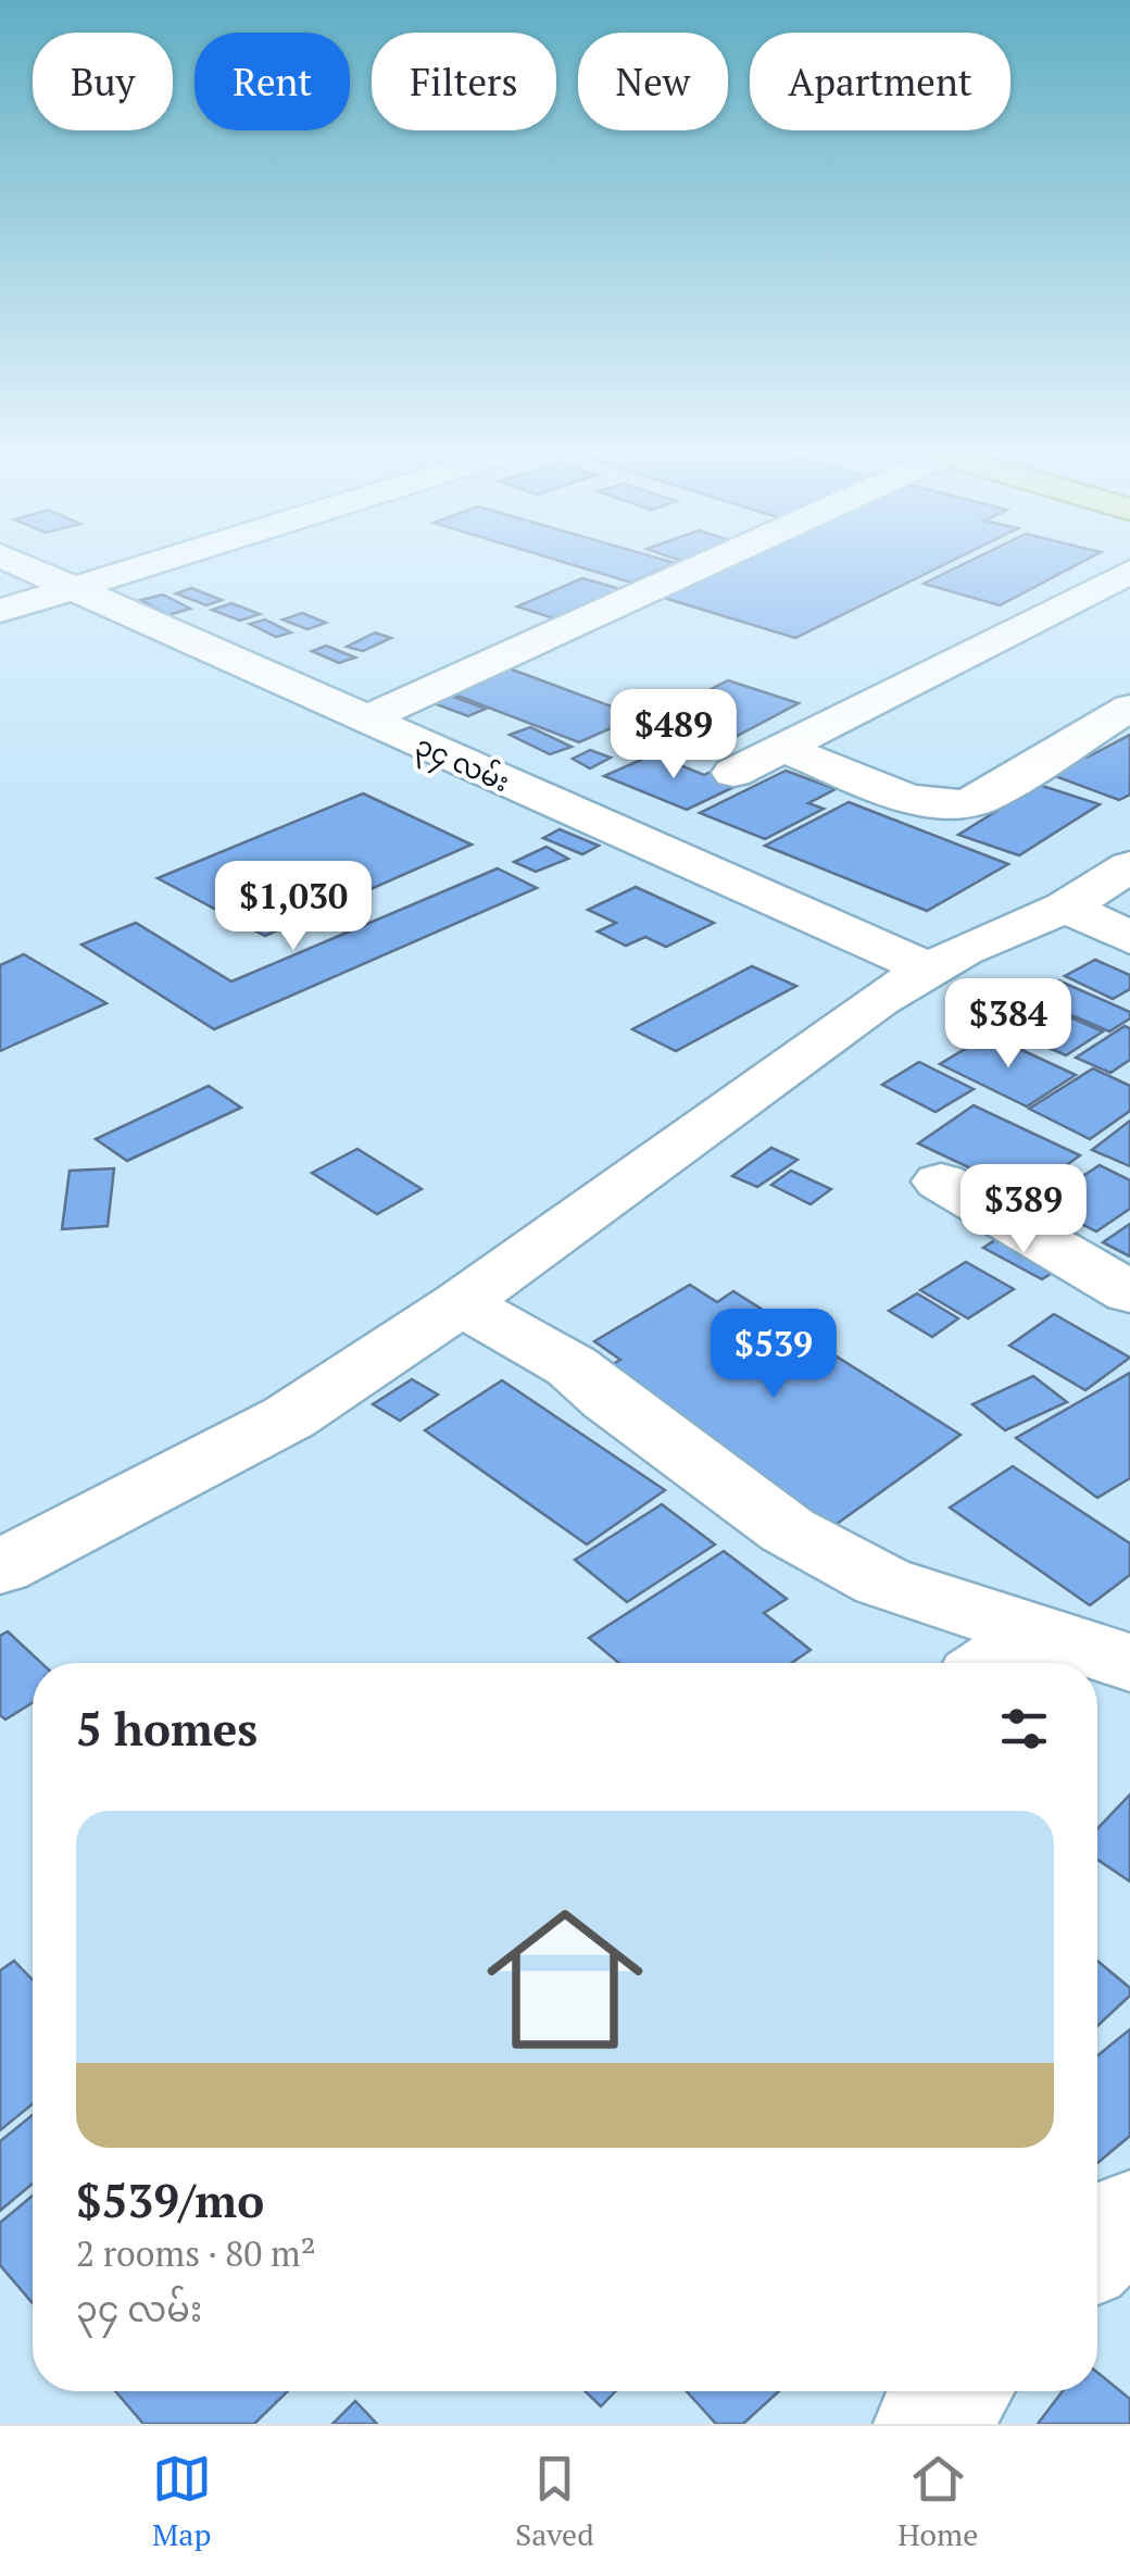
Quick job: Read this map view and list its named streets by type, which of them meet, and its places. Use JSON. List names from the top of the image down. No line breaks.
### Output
{"streets":{"street":["၃၄ လမ်း"]},"page":{"chip":["Buy","Rent","Filters","New","Apartment"],"price":["$489","$1,030","$384","$389","$539"],"heading":"5 homes","list":[{"name":"$539/mo","note":"2 rooms · 80 m² · ၃၄ လမ်း"}],"tabs":["Map","Saved","Home"]}}
